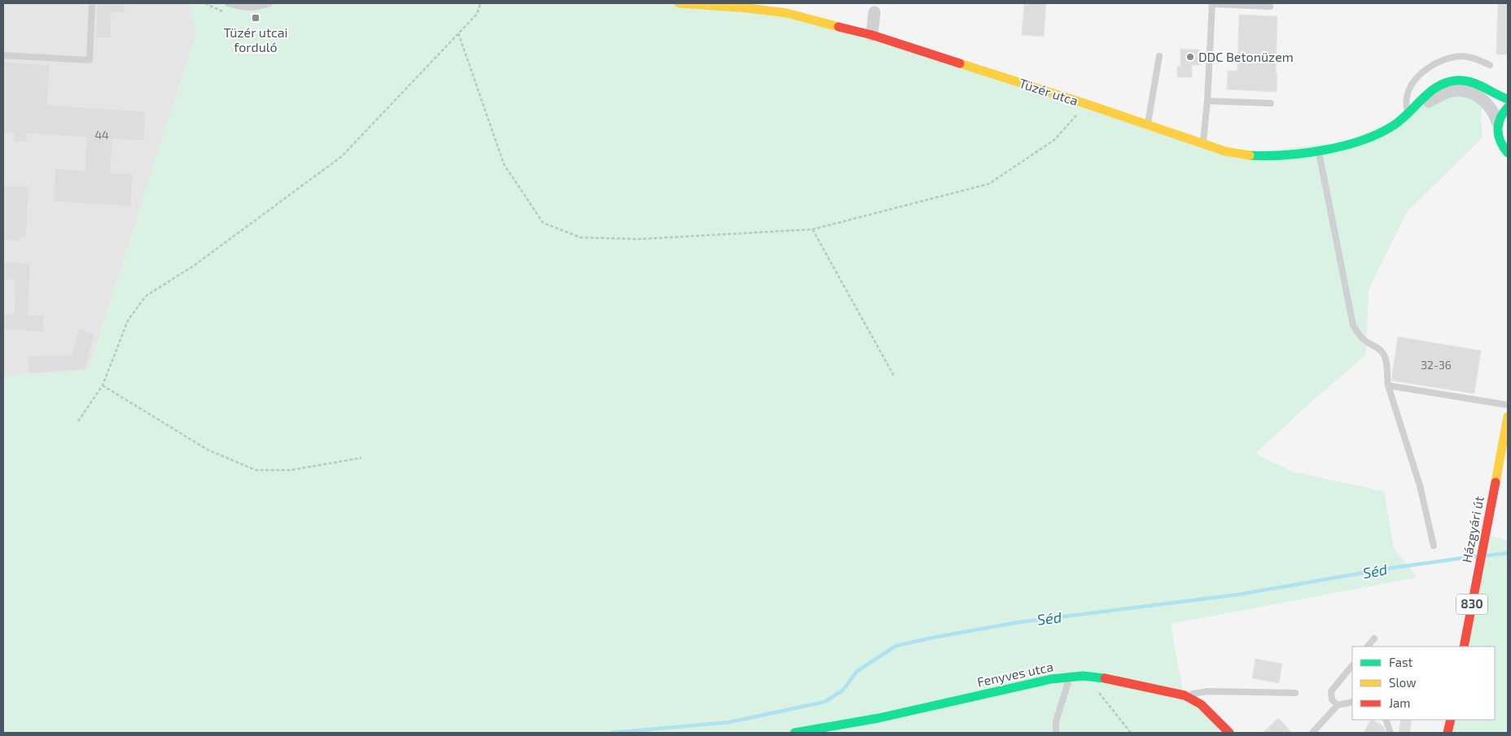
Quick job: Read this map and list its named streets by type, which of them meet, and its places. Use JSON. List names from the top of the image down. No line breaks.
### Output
{"streets":{"street":["Tüzér utca","Házgyári út","830","Fenyves utca"]},"water":["Séd"],"places":{"transit":["Tüzér utcai forduló"],"other":["DDC Betonüzem"]},"house_numbers":["44","32-36"],"legend":["Fast","Slow","Jam"]}
